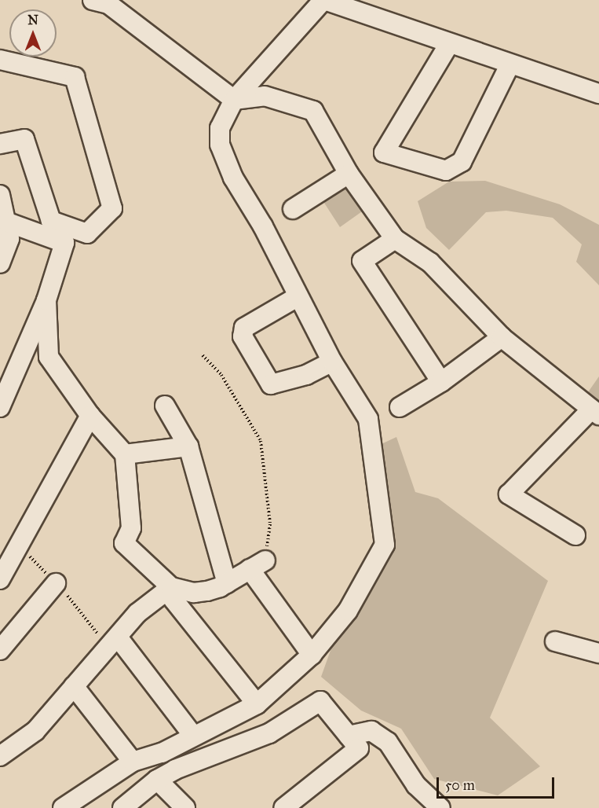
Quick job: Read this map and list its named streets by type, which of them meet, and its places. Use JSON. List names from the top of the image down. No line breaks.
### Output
{"scale_bar":"50 m","north":"top"}
